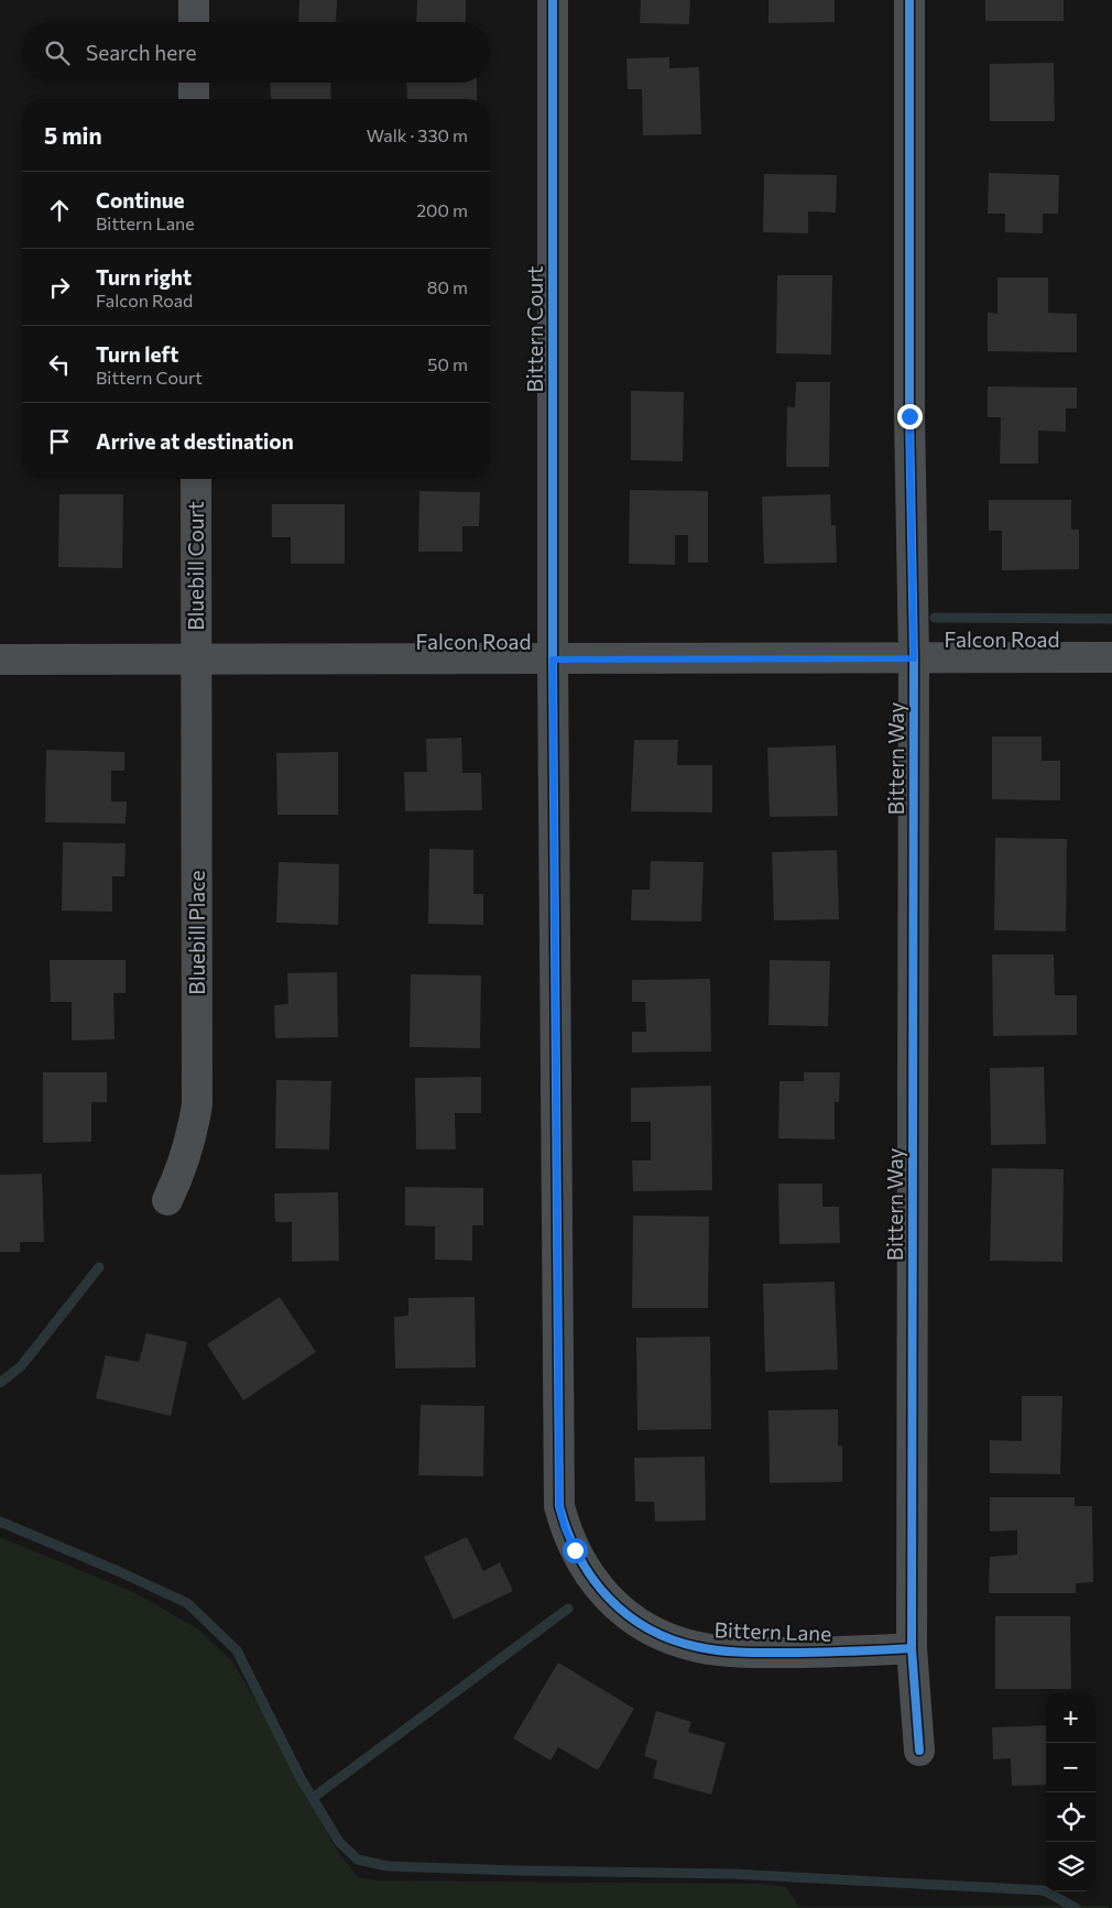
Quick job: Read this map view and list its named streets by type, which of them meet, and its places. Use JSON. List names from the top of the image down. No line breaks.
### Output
{"streets":{"street":["Bittern Court","Bluebill Court","Falcon Road","Bittern Way","Bluebill Place","Bittern Lane"]},"crossings":[["Bittern Court","Falcon Road"],["Bittern Court","Bittern Lane"],["Bluebill Court","Falcon Road"],["Bluebill Court","Bluebill Place"],["Falcon Road","Bittern Way"],["Falcon Road","Bluebill Place"],["Falcon Road","Bittern Lane"],["Bittern Way","Bittern Lane"]],"page":{"search":"Search here","heading":["5 min","Walk · 330 m"],"list":[["Continue","Bittern Lane","200 m"],["Turn right","Falcon Road","80 m"],["Turn left","Bittern Court","50 m"],"Arrive at destination"],"map_buttons":["+","−"]}}
